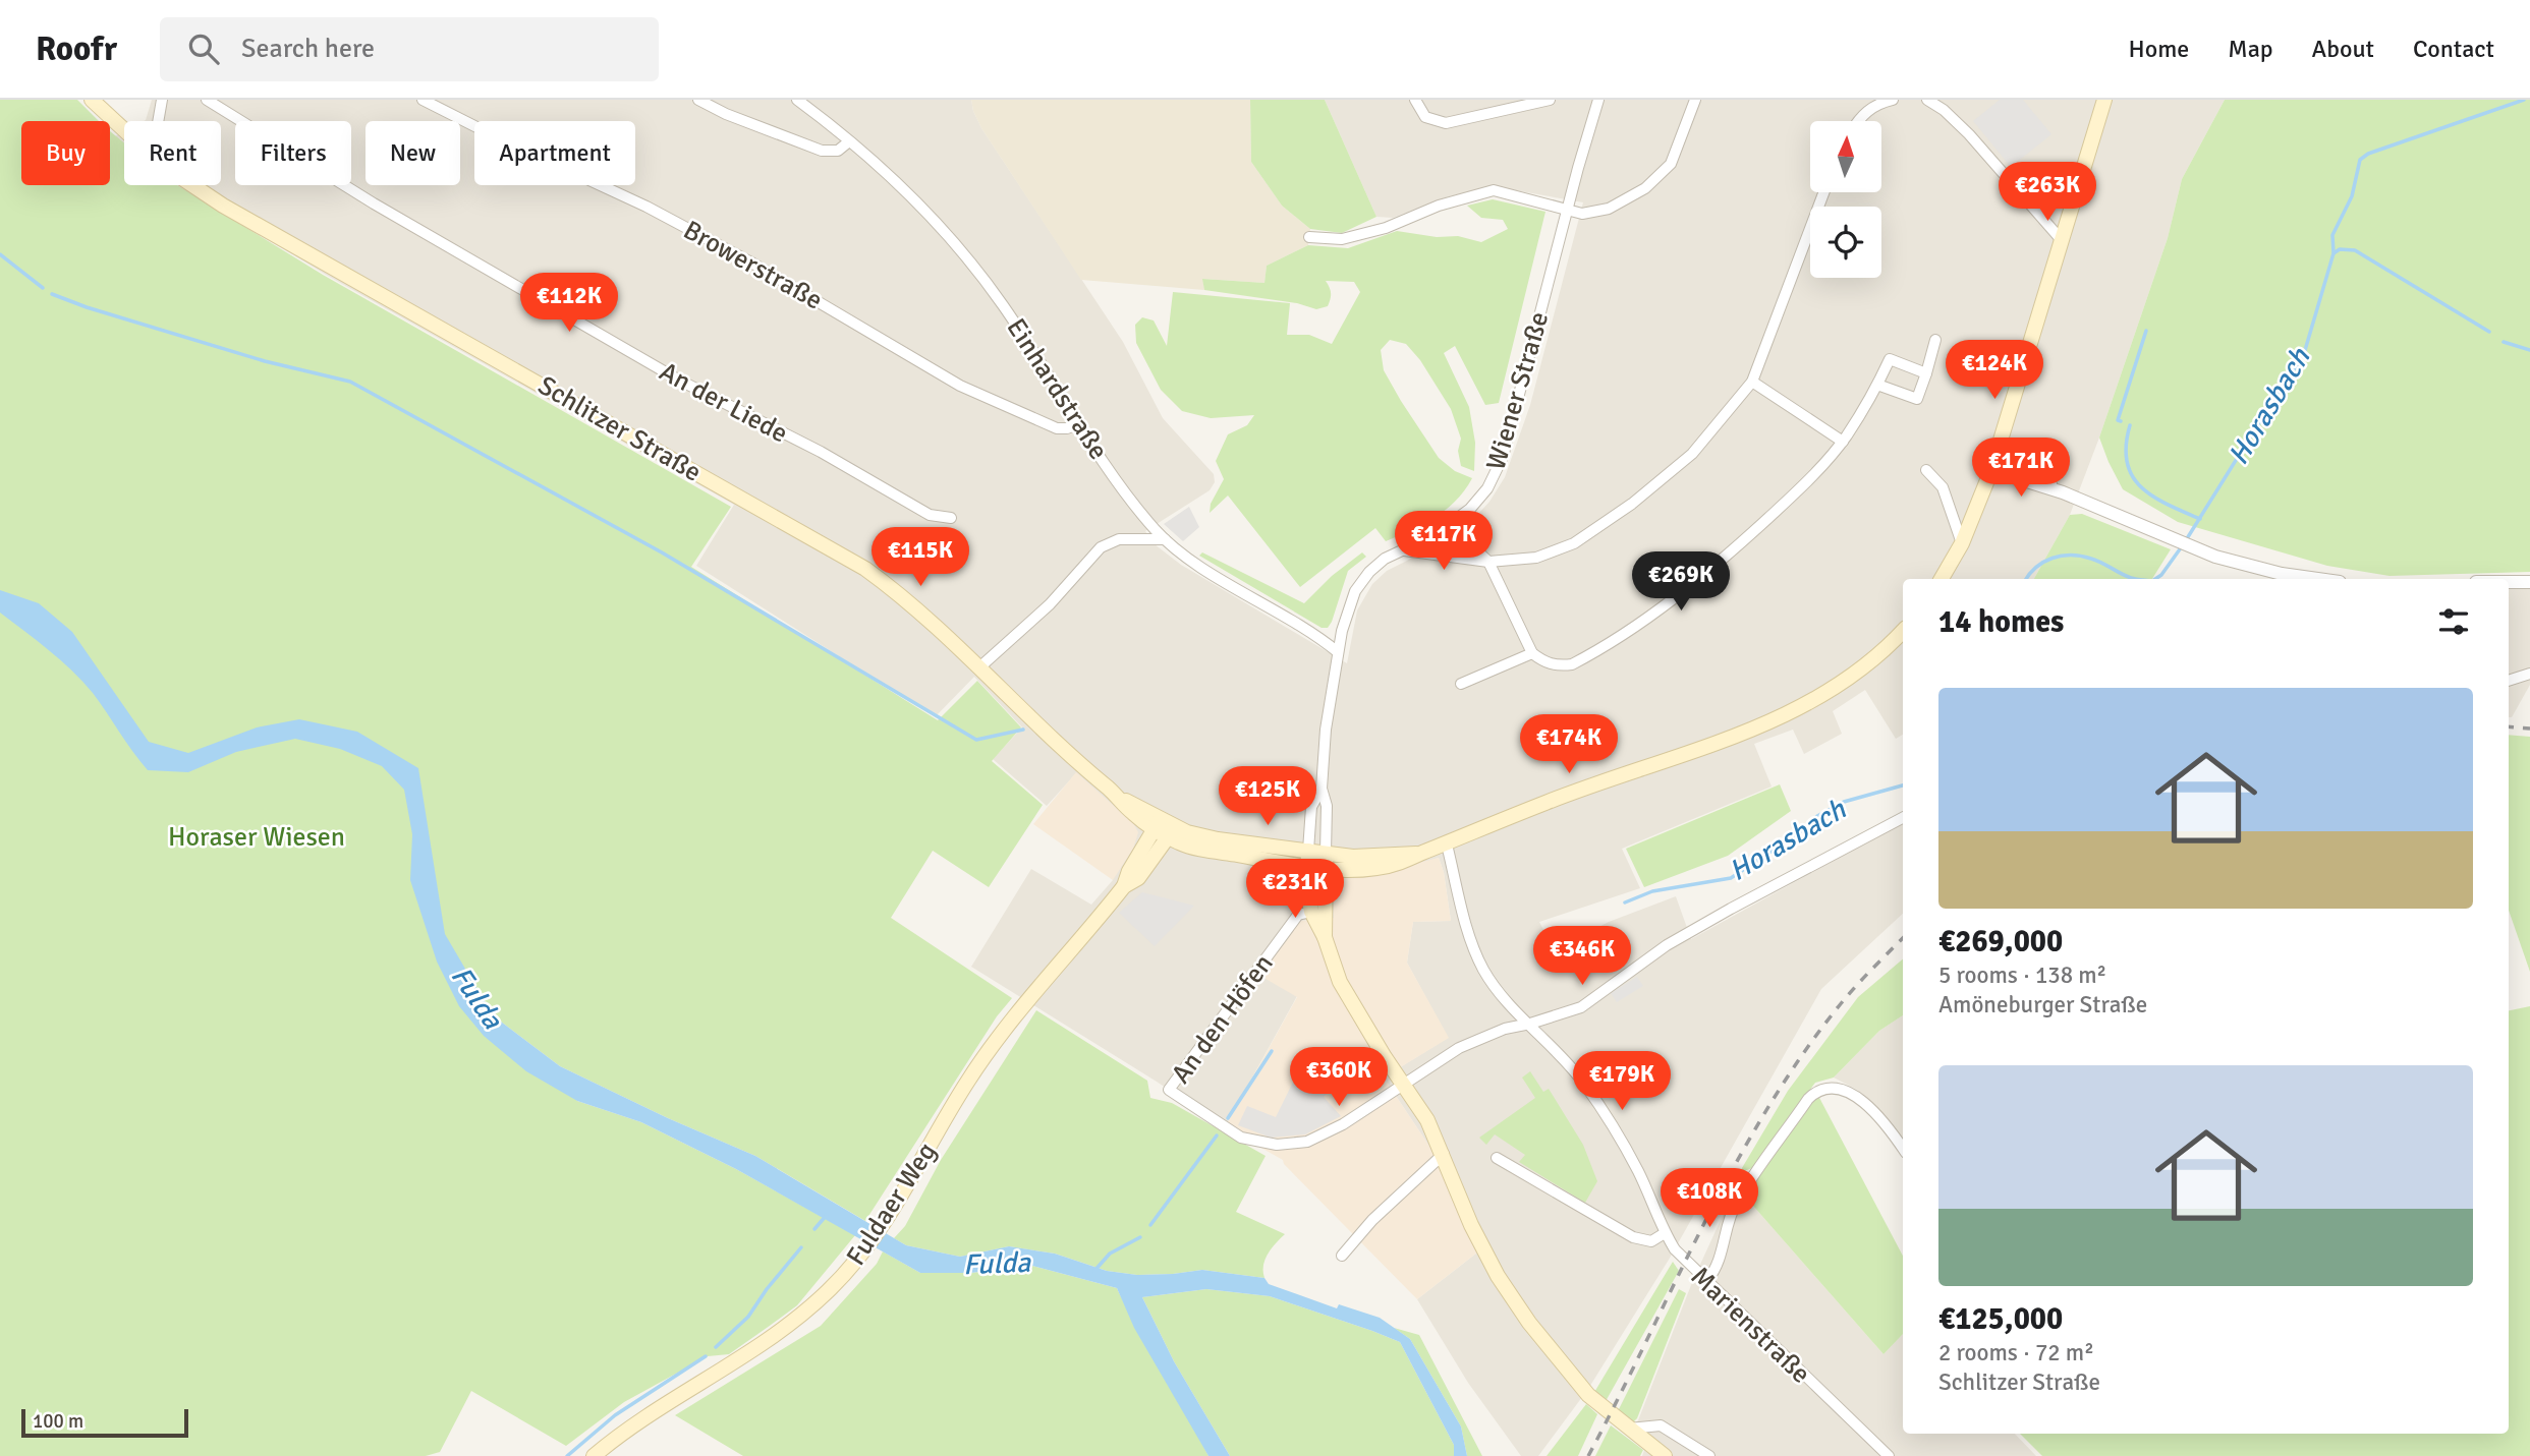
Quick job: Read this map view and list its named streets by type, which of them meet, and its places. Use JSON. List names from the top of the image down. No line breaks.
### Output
{"streets":{"main road":["Schlitzer Straße","Fuldaer Weg"],"street":["Browerstraße","Einhardstraße","Wiener Straße","An der Liede","An den Höfen","Marienstraße"]},"crossings":[["Browerstraße","Einhardstraße"],["Einhardstraße","Wiener Straße"],["Wiener Straße","Schlitzer Straße"],["Schlitzer Straße","Fuldaer Weg"],["Schlitzer Straße","Marienstraße"]],"water":["Horasbach","Fulda"],"parks":["Horaser Wiesen"],"scale_bar":"100 m","north":"top","page":{"header":"Roofr","search":"Search here","nav":["Home","Map","About","Contact"],"chip":["Buy","Rent","Filters","New","Apartment"],"price":["€263K","€112K","€124K","€171K","€117K","€115K","€269K","€174K","€125K","€231K","€346K","€360K","€179K","€108K"],"heading":"14 homes","list":[{"name":"€269,000","note":"5 rooms · 138 m² · Amöneburger Straße"},{"name":"€125,000","note":"2 rooms · 72 m² · Schlitzer Straße"}],"scale":"100 m"}}
